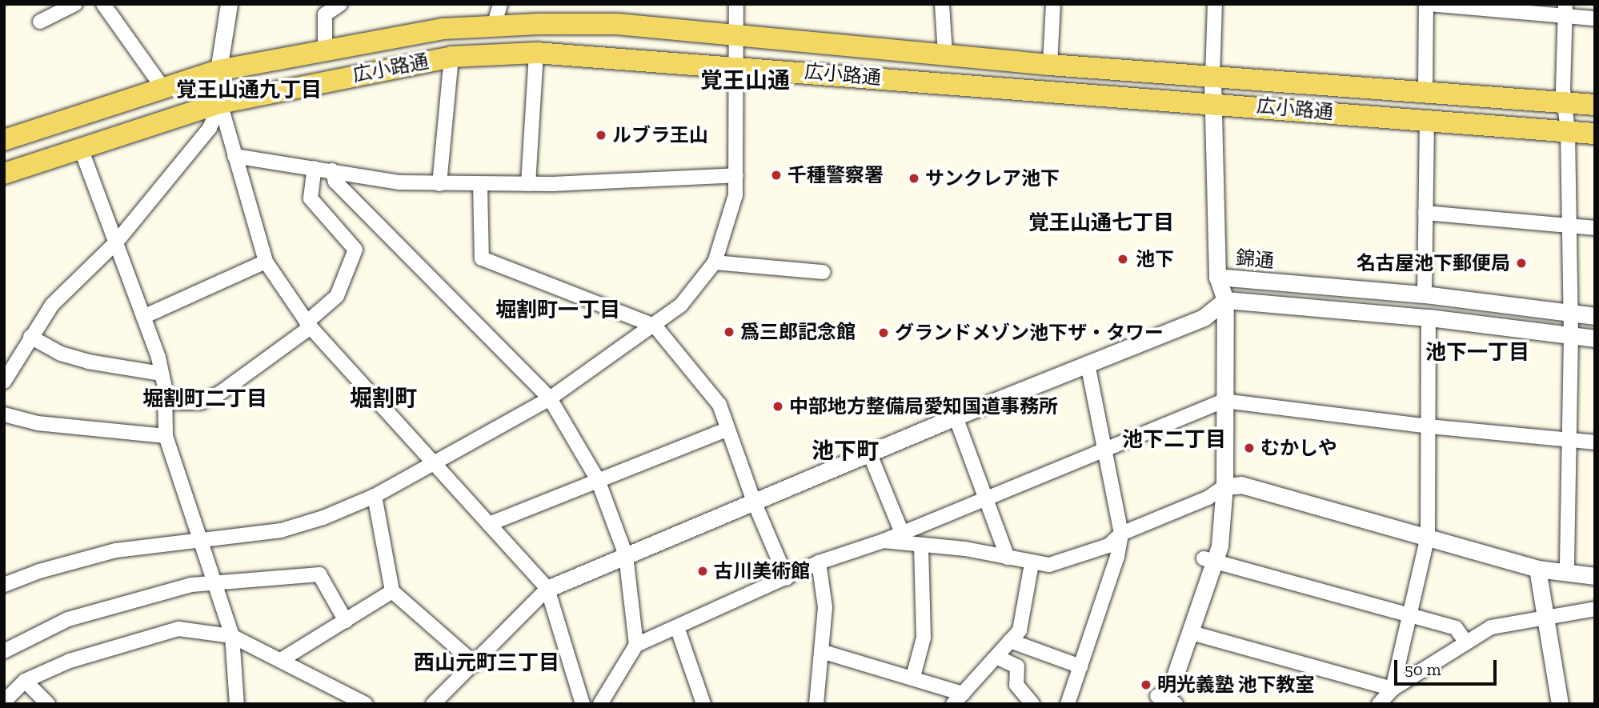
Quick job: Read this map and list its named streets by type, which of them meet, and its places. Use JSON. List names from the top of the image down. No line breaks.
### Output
{"streets":{"main road":["広小路通"],"street":["錦通"]},"districts":["覚王山通","覚王山通九丁目","覚王山通七丁目","堀割町一丁目","池下一丁目","堀割町","堀割町二丁目","池下二丁目","池下町","西山元町三丁目"],"places":["ルブラ王山","千種警察署","サンクレア池下","池下","名古屋池下郵便局","爲三郎記念館","グランドメゾン池下ザ・タワー","中部地方整備局愛知国道事務所","むかしや","古川美術館","明光義塾 池下教室"],"scale_bar":"50 m"}
